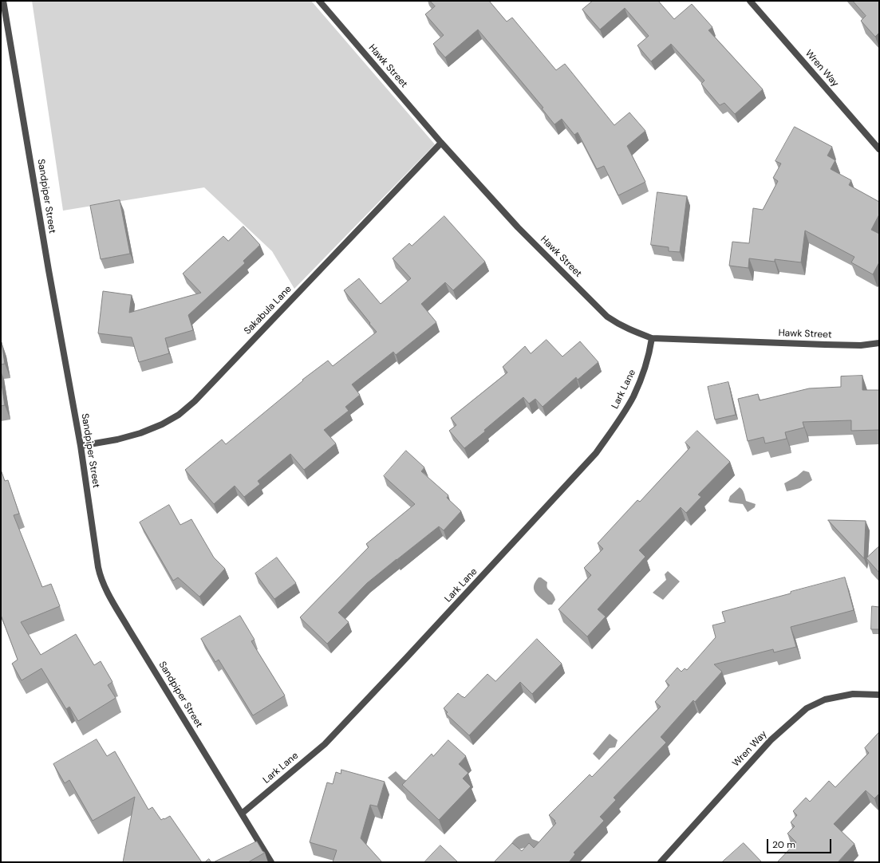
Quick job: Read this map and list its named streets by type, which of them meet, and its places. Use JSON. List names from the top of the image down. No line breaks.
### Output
{"streets":{"street":["Hawk Street","Wren Way","Sandpiper Street","Sakabula Lane","Lark Lane"]},"crossings":[["Hawk Street","Sakabula Lane"],["Hawk Street","Lark Lane"],["Sandpiper Street","Sakabula Lane"],["Sandpiper Street","Lark Lane"]],"scale_bar":"20 m"}
